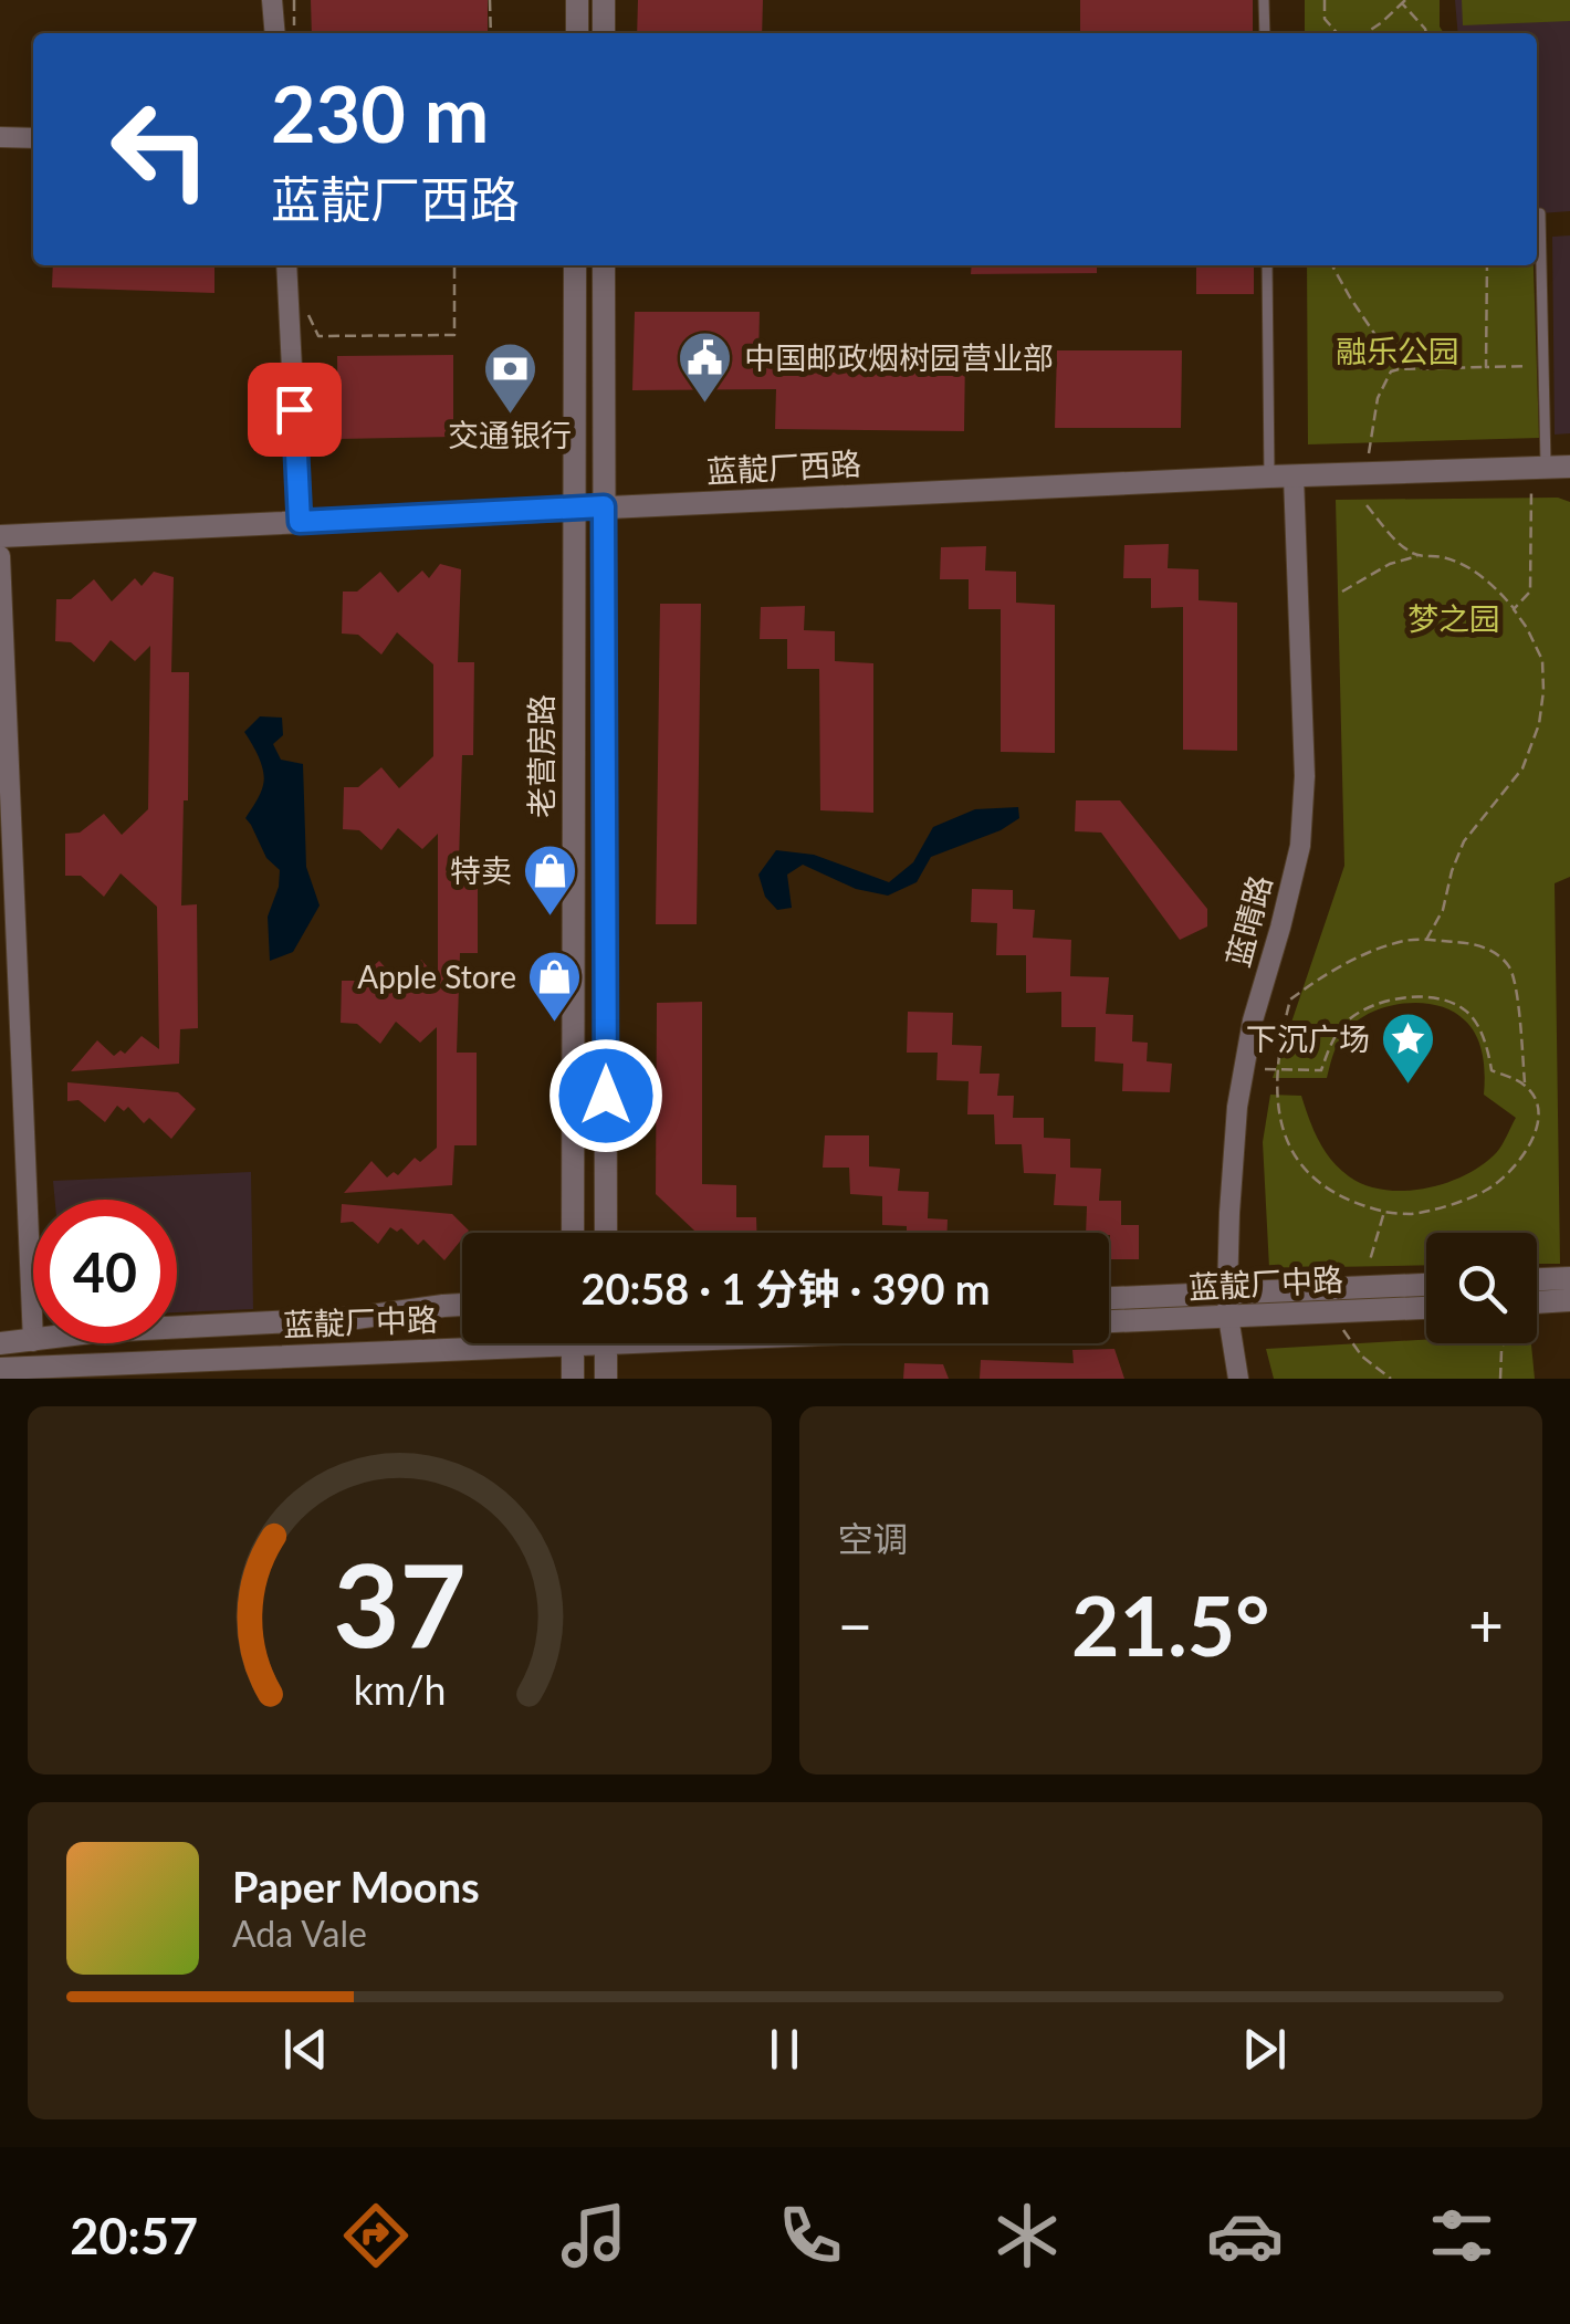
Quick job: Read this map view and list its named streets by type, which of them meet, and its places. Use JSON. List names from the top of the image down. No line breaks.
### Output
{"streets":{"street":["蓝靛厂西路","老营房路","蓝晴路","蓝靛厂中路"]},"crossings":[["蓝靛厂西路","老营房路"],["蓝靛厂西路","蓝晴路"],["蓝晴路","蓝靛厂中路"]],"parks":["融乐公园","梦之园"],"places":{"public building":["中国邮政烟树园营业部"],"bank":["交通银行"],"shop":["特卖","Apple Store"],"place":["下沉广场"]},"page":{"turn":["230 m","蓝靛厂西路"],"limit":"40","trip":"20:58 · 1 分钟 · 390 m","tile":"空调","heat":["−","21.5°","+"],"song":["Paper Moons","Ada Vale"],"tabs":"20:57","gauge":["37","km/h"]}}
